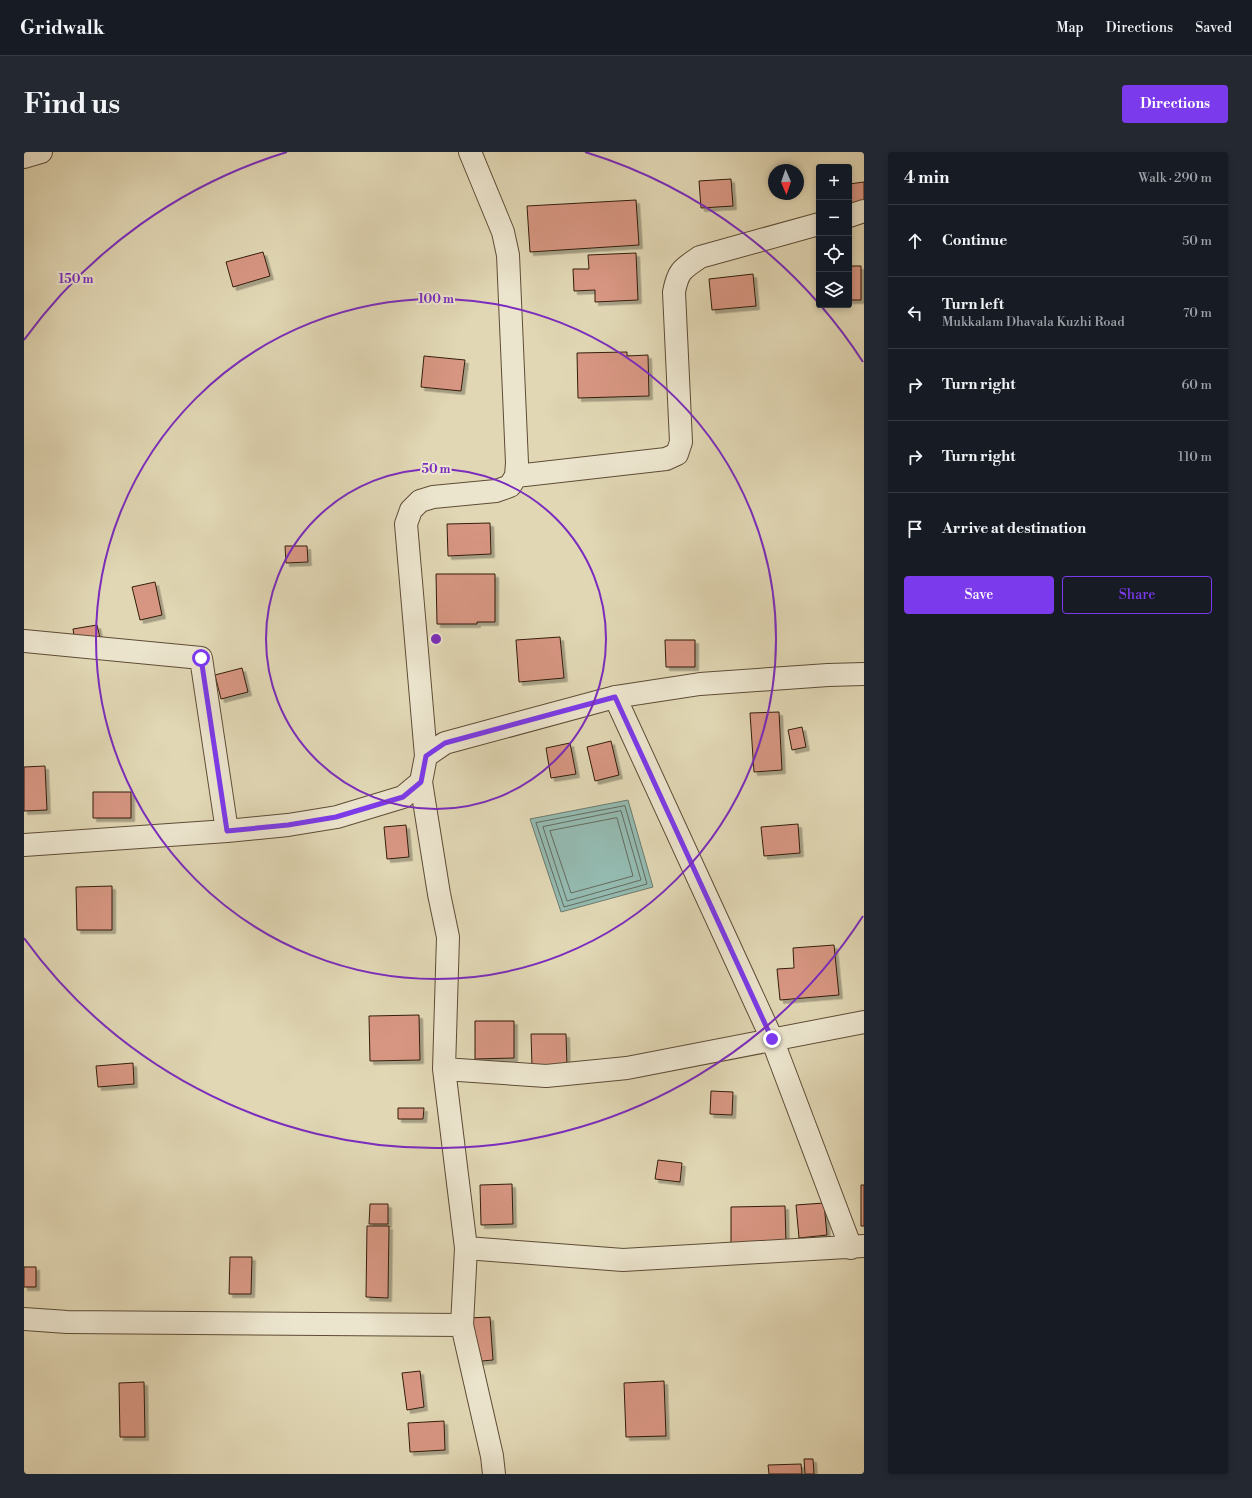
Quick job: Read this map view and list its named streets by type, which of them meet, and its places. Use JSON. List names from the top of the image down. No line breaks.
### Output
{"north":"bottom","page":{"header":"Gridwalk","nav":["Map","Directions","Saved"],"buttons":["Directions",["Save","Share"]],"title":"Find us","heading":["4 min","Walk · 290 m"],"map_buttons":["+","−"],"list":[["Continue","50 m"],["Turn left","Mukkalam Dhavala Kuzhi Road","70 m"],["Turn right","60 m"],["Turn right","110 m"],"Arrive at destination"]},"rings":["150 m","100 m","50 m"]}
